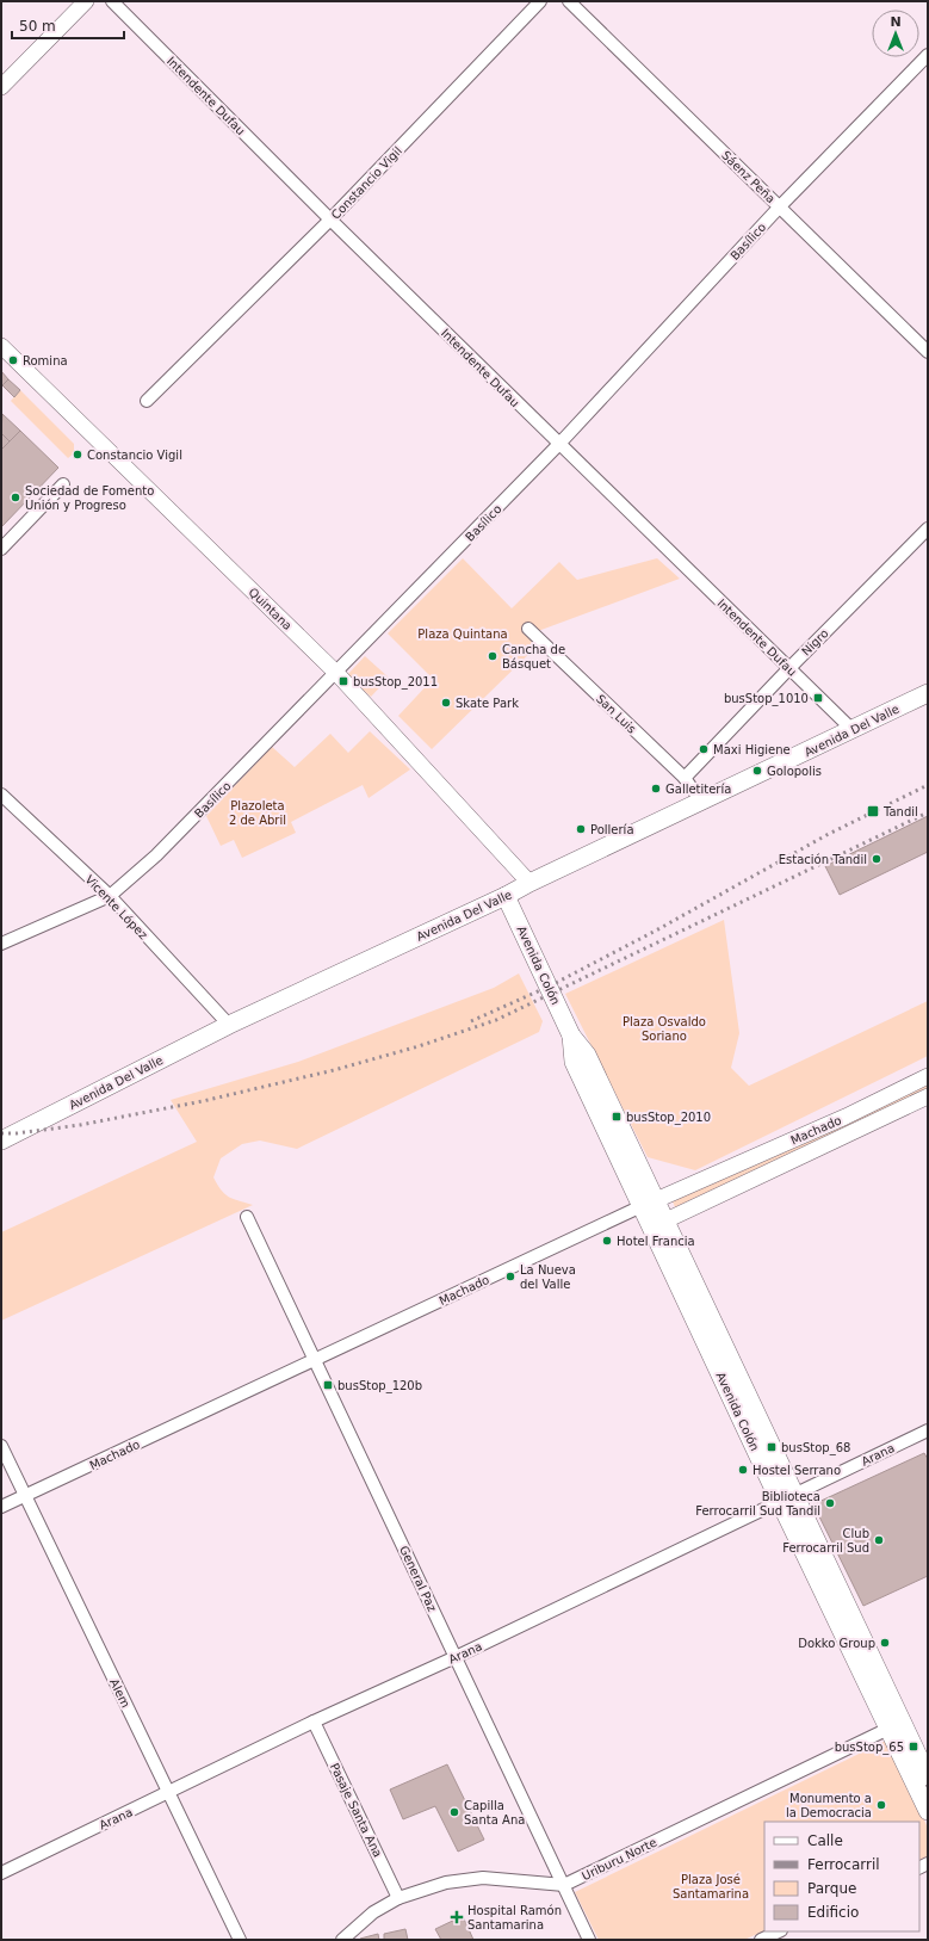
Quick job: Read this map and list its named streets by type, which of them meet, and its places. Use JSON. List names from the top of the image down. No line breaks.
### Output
{"streets":{"main road":["Avenida Del Valle","Avenida Colón"],"street":["Intendente Dufau","Sáenz Peña","Constancio Vigil","Basílico","Quintana","Nigro","San Luis","Vicente López","Machado","Arana","General Paz","Alem","Pasaje Santa Ana","Uriburu Norte"]},"crossings":[["Intendente Dufau","Constancio Vigil"],["Intendente Dufau","Basílico"],["Intendente Dufau","Nigro"],["Intendente Dufau","Avenida Del Valle"],["Sáenz Peña","Basílico"],["Basílico","Quintana"],["Basílico","Vicente López"],["Quintana","Avenida Del Valle"],["Nigro","San Luis"],["San Luis","Avenida Del Valle"],["Avenida Del Valle","Vicente López"],["Avenida Del Valle","Avenida Colón"],["Avenida Colón","Machado"],["Avenida Colón","Arana"],["Avenida Colón","Uriburu Norte"],["Machado","General Paz"],["Machado","Alem"],["Arana","General Paz"],["Arana","Alem"],["Arana","Pasaje Santa Ana"],["General Paz","Uriburu Norte"]],"parks":["Plaza Quintana","Plazoleta 2 de Abril","Plaza Osvaldo Soriano","Plaza José Santamarina"],"places":{"other":["Romina","Constancio Vigil","Sociedad de Fomento Unión y Progreso","Cancha de Básquet","Skate Park","Maxi Higiene","Golopolis","Galletitería","Pollería","Estación Tandil","Hotel Francia","La Nueva del Valle","Hostel Serrano","Biblioteca Ferrocarril Sud Tandil","Club Ferrocarril Sud","Dokko Group","Monumento a la Democracia","Capilla Santa Ana"],"transit":["busStop_2011","busStop_1010","Tandil","busStop_2010","busStop_120b","busStop_68","busStop_65"],"health":["Hospital Ramón Santamarina"]},"legend":["Calle","Ferrocarril","Parque","Edificio"],"scale_bar":"50 m","north":"top"}
